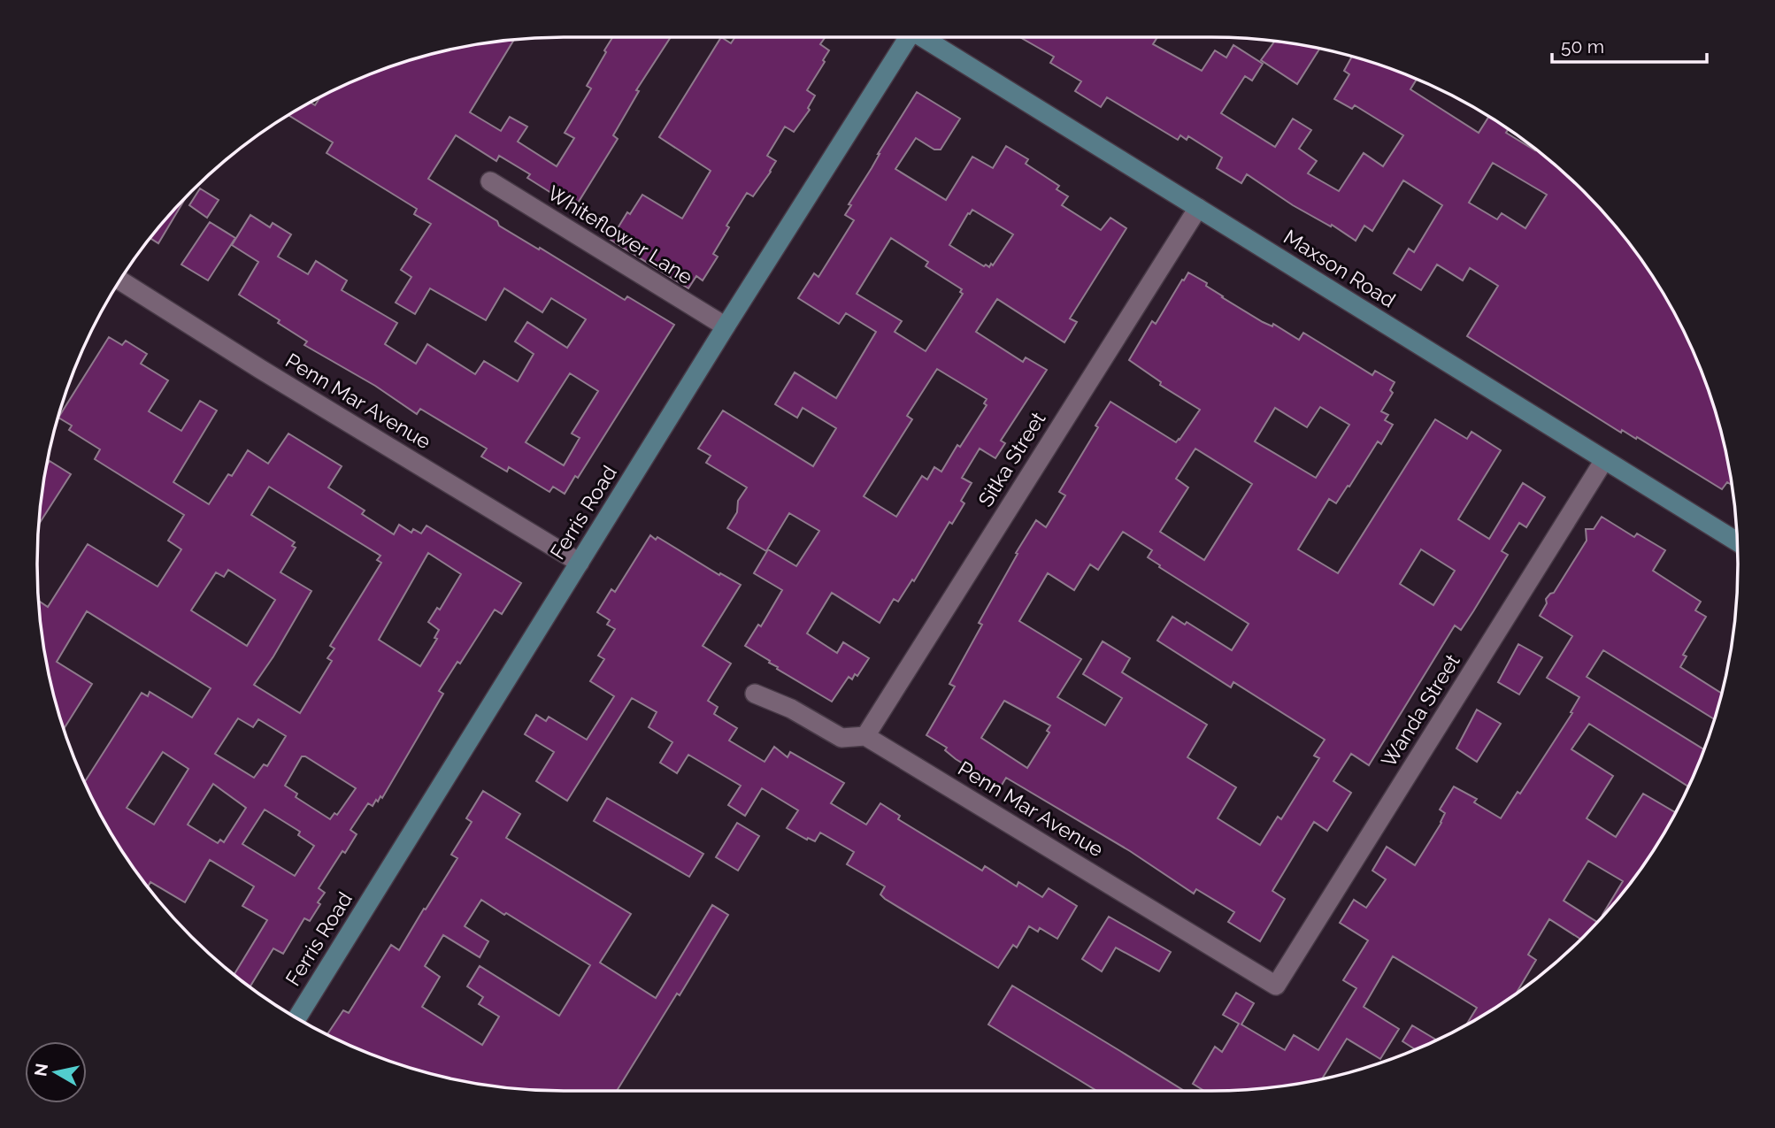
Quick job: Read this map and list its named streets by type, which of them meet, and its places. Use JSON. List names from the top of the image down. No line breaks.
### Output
{"streets":{"street":["Whiteflower Lane","Maxson Road","Penn Mar Avenue","Sitka Street","Ferris Road","Wanda Street"]},"crossings":[["Whiteflower Lane","Ferris Road"],["Maxson Road","Sitka Street"],["Maxson Road","Wanda Street"],["Penn Mar Avenue","Sitka Street"],["Penn Mar Avenue","Ferris Road"],["Penn Mar Avenue","Wanda Street"]],"scale_bar":"50 m","north":"left"}
